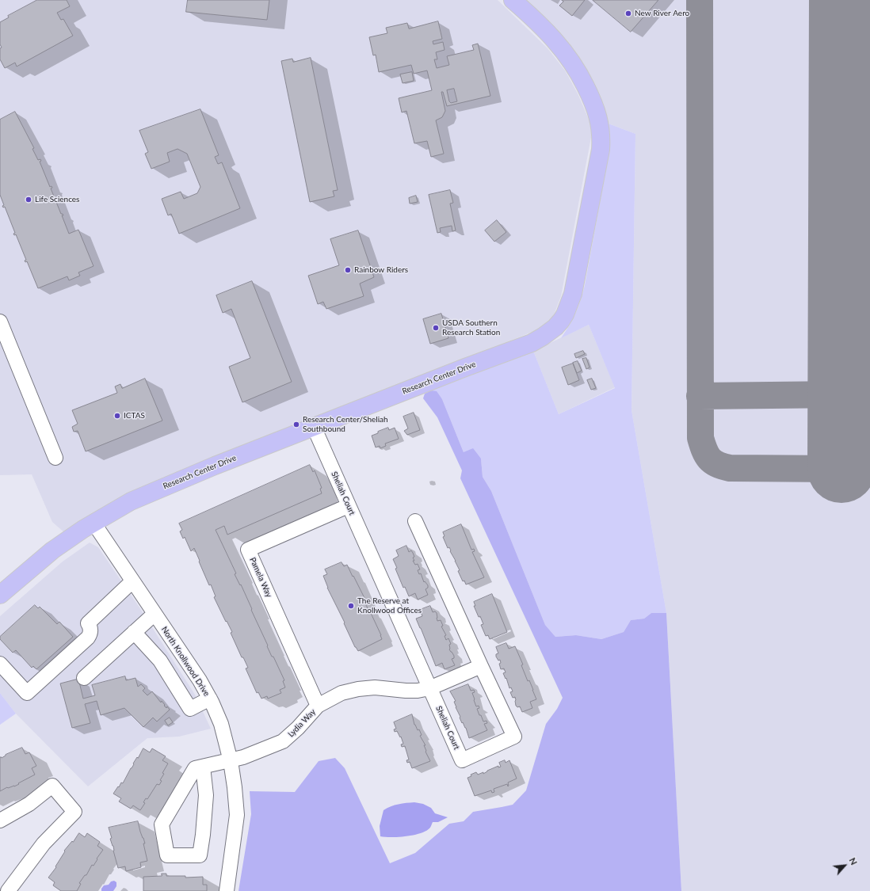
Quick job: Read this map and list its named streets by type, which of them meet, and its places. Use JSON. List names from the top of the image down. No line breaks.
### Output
{"streets":{"main road":["Research Center Drive"],"street":["Sheliah Court","Pamela Way","North Knollwood Drive","Lydia Way"]},"crossings":[["Research Center Drive","Sheliah Court"],["Research Center Drive","North Knollwood Drive"],["Sheliah Court","Pamela Way"],["Sheliah Court","Lydia Way"],["Pamela Way","Lydia Way"],["North Knollwood Drive","Lydia Way"]],"places":["New River Aero","Life Sciences","Rainbow Riders","USDA Southern Research Station","ICTAS","Research Center/Sheliah Southbound","The Reserve at Knollwood Offices"],"north":"top right"}
